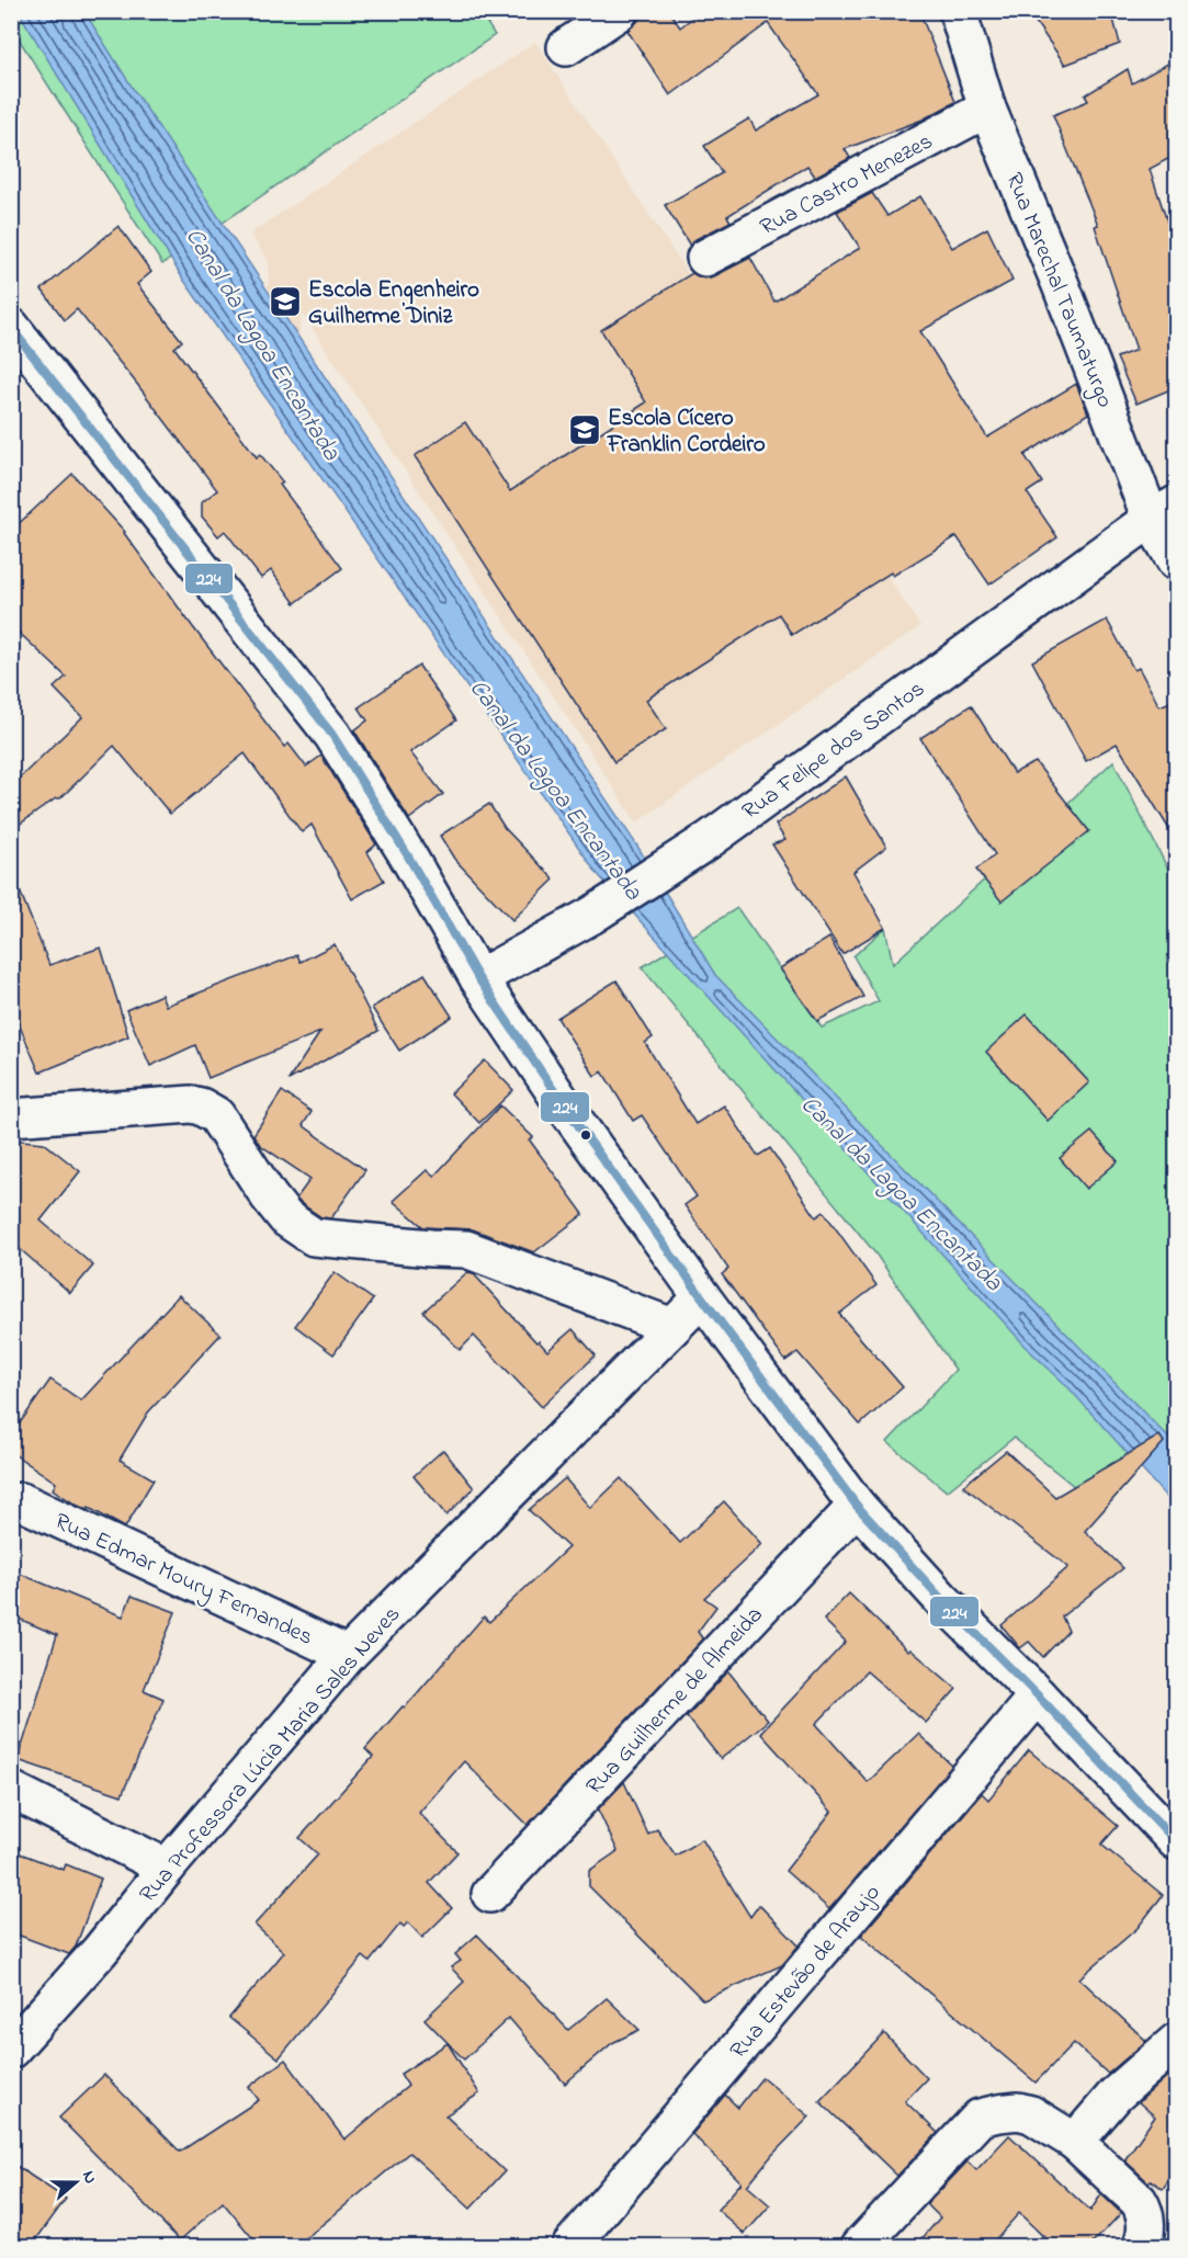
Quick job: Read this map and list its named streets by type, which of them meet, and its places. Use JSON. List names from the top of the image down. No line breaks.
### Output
{"streets":{"street":["Rua Castro Menezes","Rua Marechal Taumaturgo","Rua Felipe dos Santos","Rua Edmar Moury Fernandes","Rua Guilherme de Almeida","Rua Professora Lúcia Maria Sales Neves","Rua Estevão de Araujo"]},"crossings":[["Rua Castro Menezes","Rua Marechal Taumaturgo"],["Rua Marechal Taumaturgo","Rua Felipe dos Santos"],["Rua Edmar Moury Fernandes","Rua Professora Lúcia Maria Sales Neves"]],"water":["Canal da Lagoa Encantada"],"places":{"school or university":["Escola Engenheiro Guilherme Diniz","Escola Cícero Franklin Cordeiro"]},"lines":["transit line 224"],"north":"right"}
